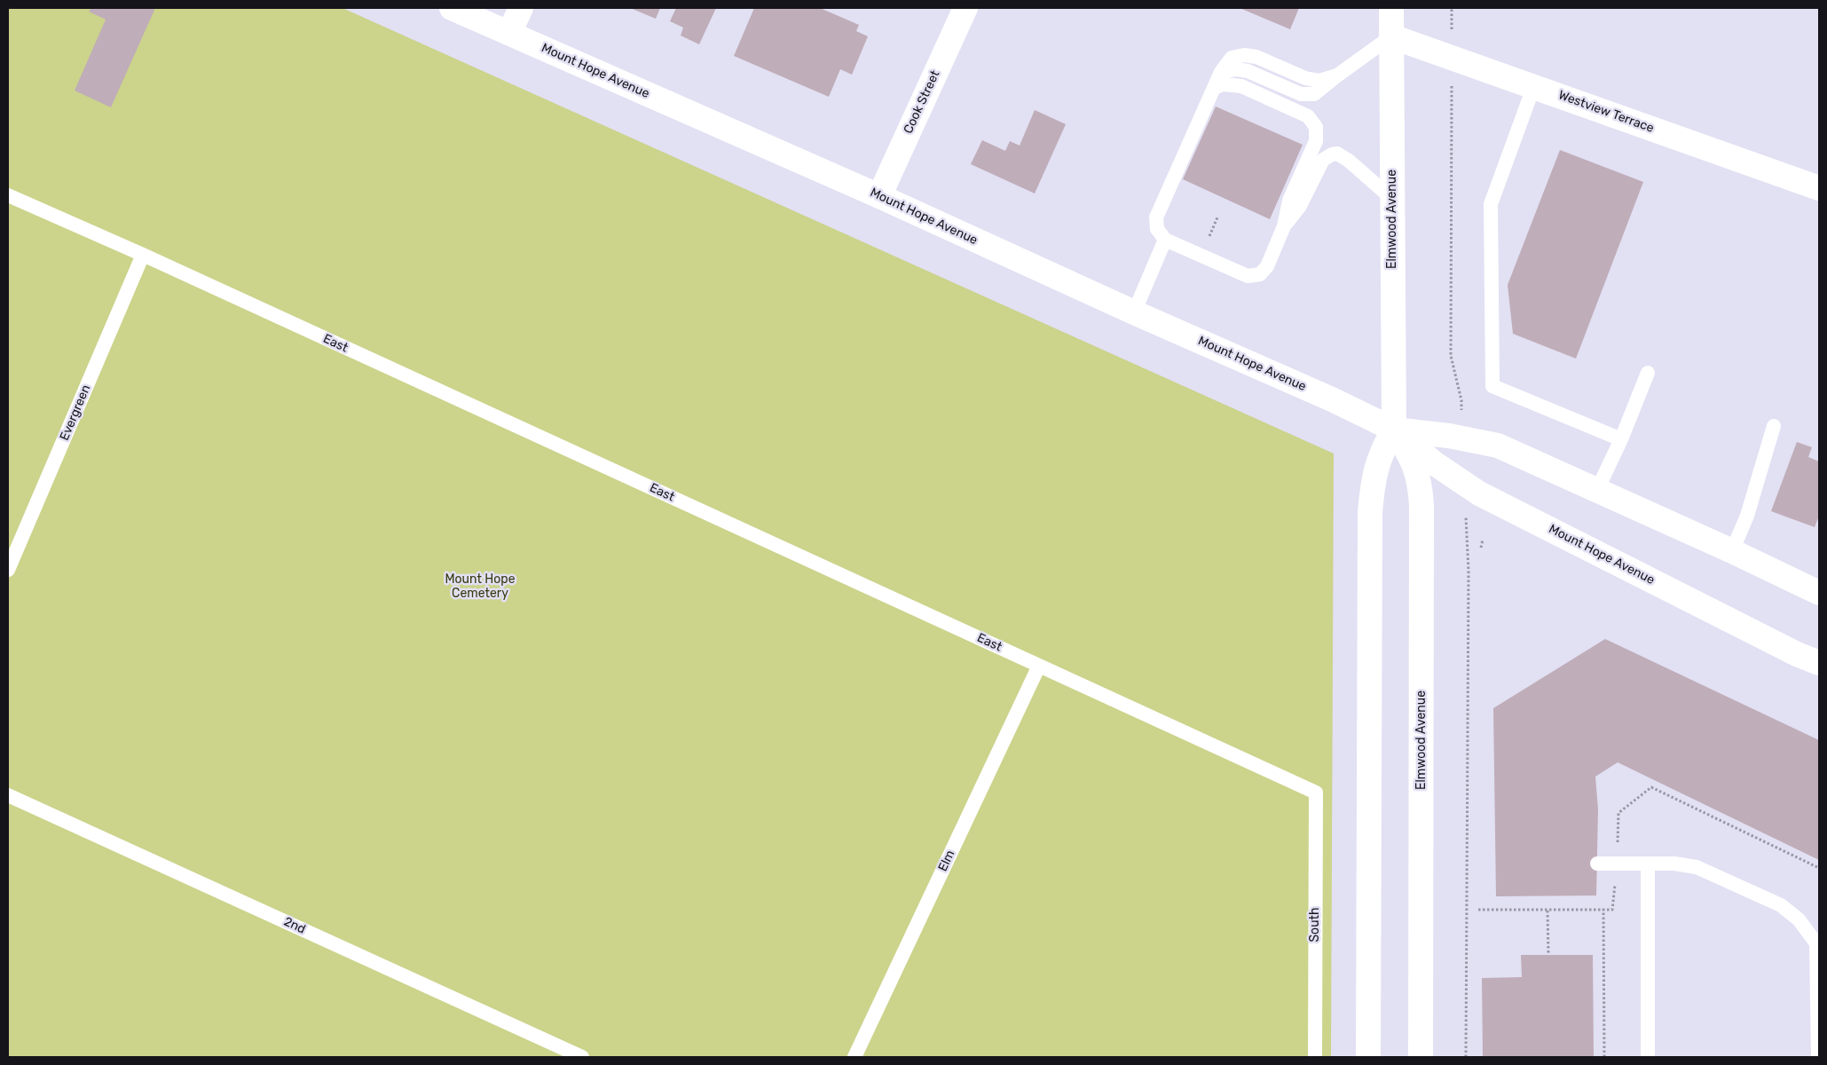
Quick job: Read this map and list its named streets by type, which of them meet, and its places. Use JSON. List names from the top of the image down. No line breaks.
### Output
{"streets":{"main road":["Mount Hope Avenue","Cook Street","Westview Terrace","Elmwood Avenue"],"lane":["East","Evergreen","Elm","South","2nd"]},"crossings":[["Mount Hope Avenue","Cook Street"],["Mount Hope Avenue","Elmwood Avenue"],["Westview Terrace","Elmwood Avenue"],["East","Evergreen"],["East","Elm"],["East","South"]],"parks":["Mount Hope Cemetery"]}
